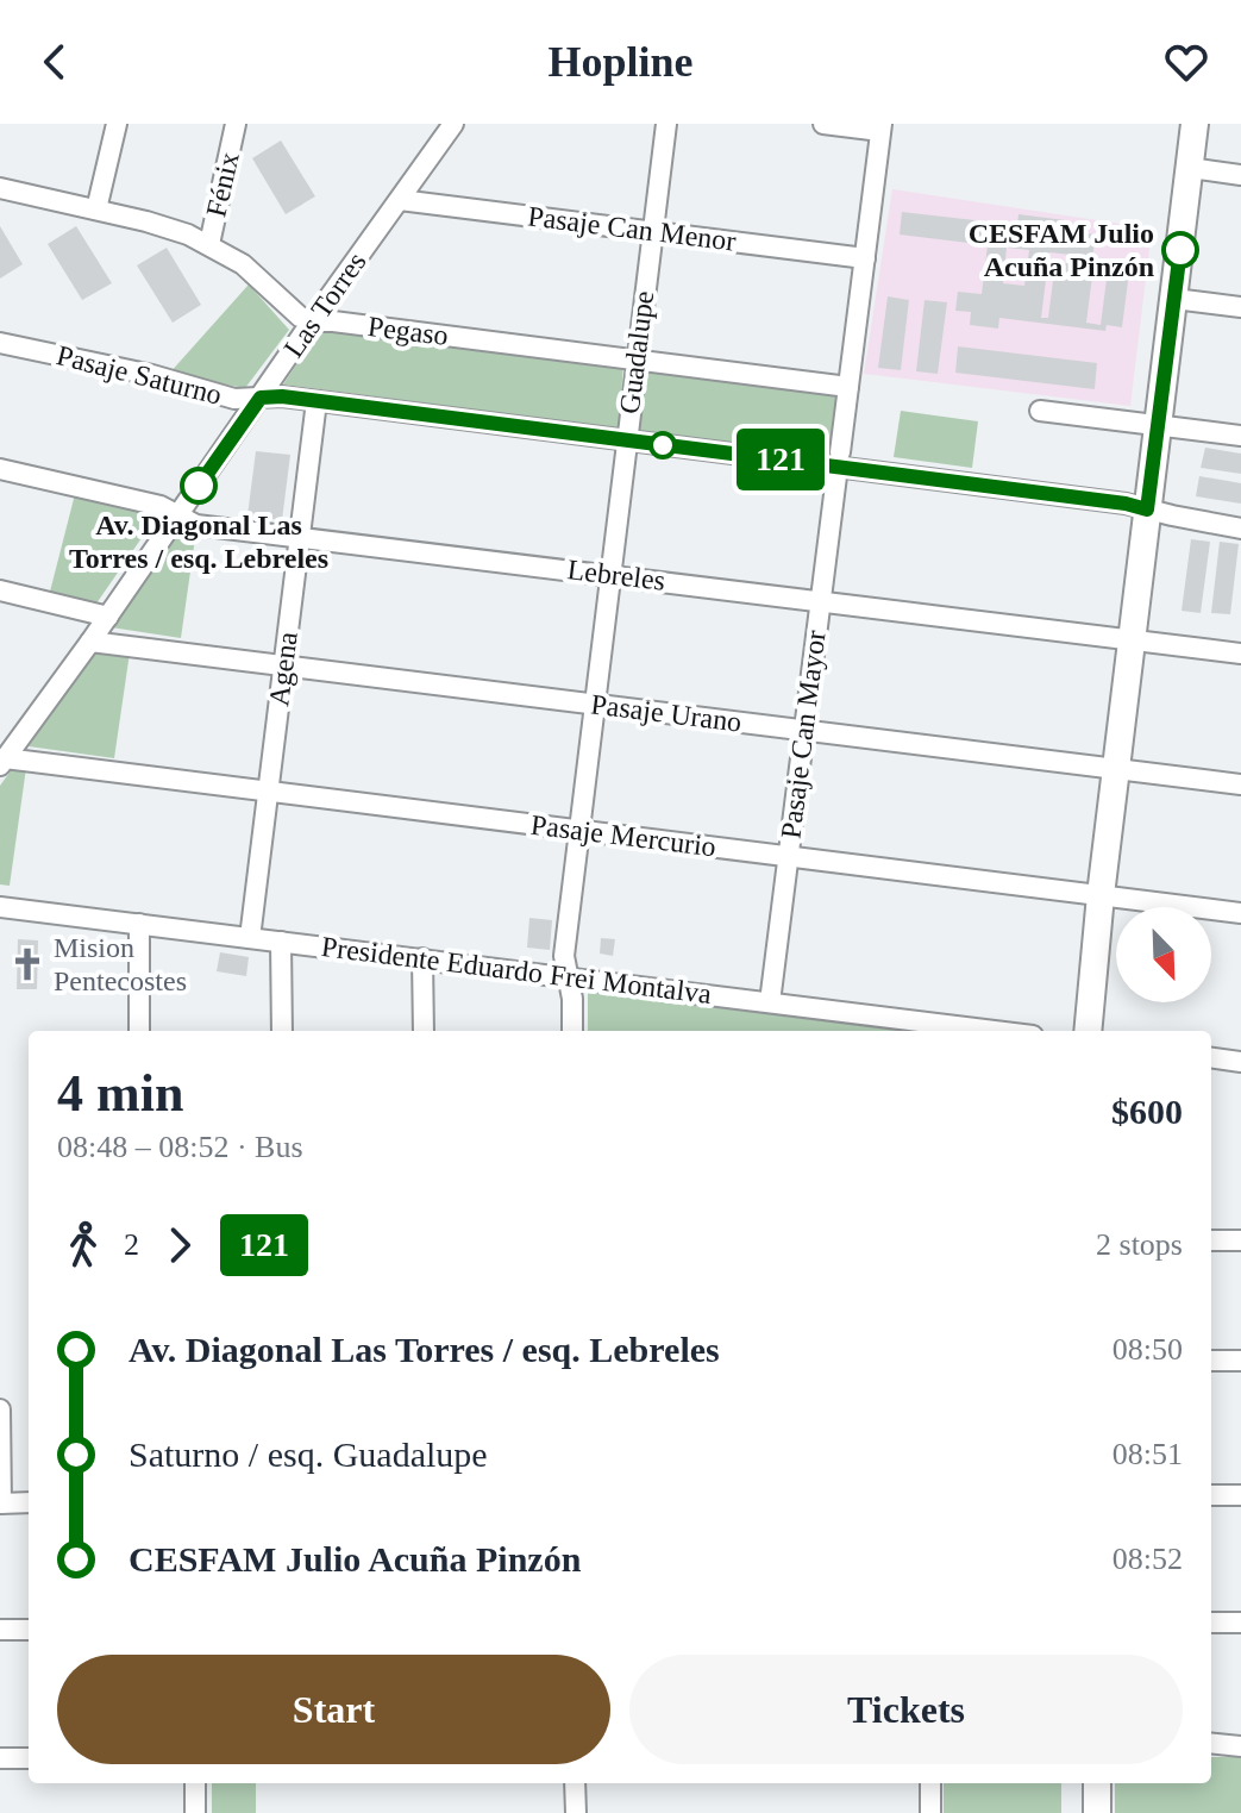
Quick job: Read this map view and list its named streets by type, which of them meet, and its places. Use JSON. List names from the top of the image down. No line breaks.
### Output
{"streets":{"street":["Fénix","Pasaje Can Menor","Las Torres","Pegaso","Guadalupe","Pasaje Saturno","Lebreles","Agena","Pasaje Urano","Pasaje Can Mayor","Pasaje Mercurio","Presidente Eduardo Frei Montalva"]},"crossings":[["Pasaje Can Menor","Las Torres"],["Pasaje Can Menor","Guadalupe"],["Pasaje Can Menor","Pasaje Can Mayor"],["Las Torres","Pegaso"],["Las Torres","Pasaje Saturno"],["Las Torres","Lebreles"],["Las Torres","Pasaje Urano"],["Las Torres","Pasaje Mercurio"],["Pegaso","Guadalupe"],["Pegaso","Pasaje Can Mayor"],["Guadalupe","Pasaje Saturno"],["Guadalupe","Lebreles"],["Guadalupe","Pasaje Urano"],["Guadalupe","Pasaje Mercurio"],["Guadalupe","Presidente Eduardo Frei Montalva"],["Pasaje Saturno","Agena"],["Pasaje Saturno","Pasaje Can Mayor"],["Lebreles","Agena"],["Lebreles","Pasaje Can Mayor"],["Agena","Pasaje Urano"],["Agena","Pasaje Mercurio"],["Agena","Presidente Eduardo Frei Montalva"],["Pasaje Urano","Pasaje Can Mayor"],["Pasaje Can Mayor","Pasaje Mercurio"],["Pasaje Can Mayor","Presidente Eduardo Frei Montalva"]],"places":{"other":["CESFAM Julio Acuña Pinzón","Av. Diagonal Las Torres / esq. Lebreles"],"church":["Mision Pentecostes"]},"lines":["bus line 121"],"north":"bottom right","page":{"header":"Hopline","on_map":"121","heading":["4 min","08:48 – 08:52 · Bus","$600"],"legs":["2","121","2 stops"],"list":[{"name":"Av. Diagonal Las Torres / esq. Lebreles","value":"08:50"},{"name":"Saturno / esq. Guadalupe","value":"08:51"},{"name":"CESFAM Julio Acuña Pinzón","value":"08:52"}],"buttons":["Start","Tickets"]}}
